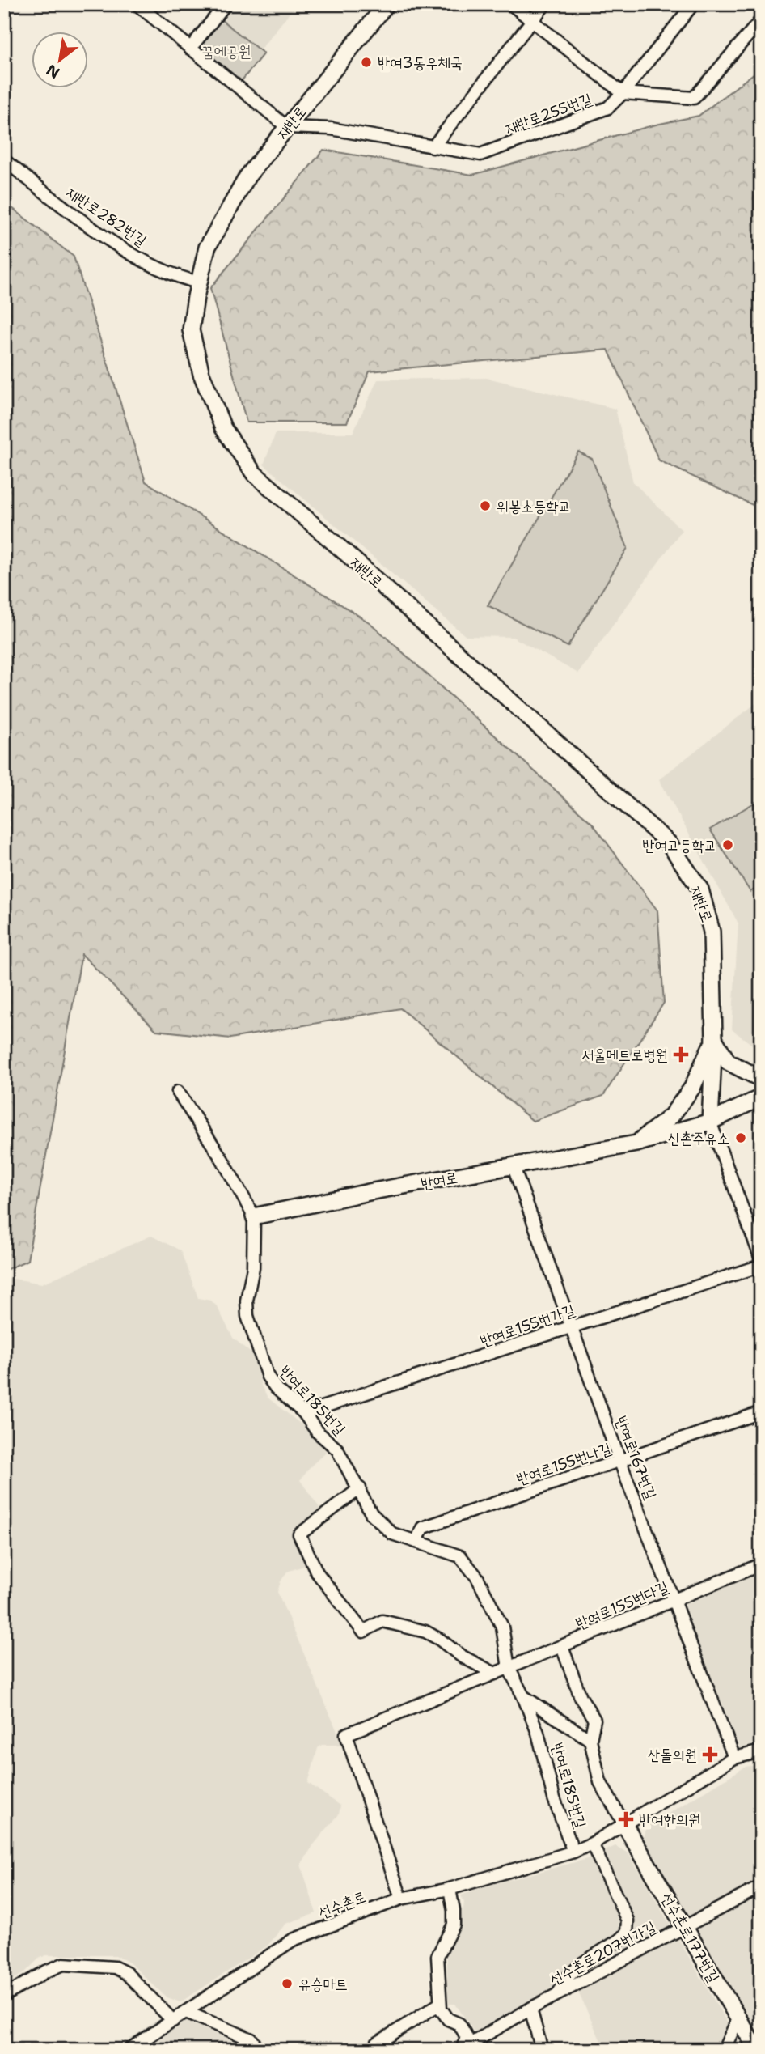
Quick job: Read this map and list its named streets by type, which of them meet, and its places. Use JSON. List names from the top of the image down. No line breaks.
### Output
{"streets":{"main road":["재반로","반여로","선수촌로177번길"],"street":["재반로255번길","재반로282번길","반여로155번가길","반여로185번길","반여로167번길","반여로155번나길","반여로155번다길","선수촌로","선수촌로207번가길"]},"crossings":[["재반로255번길","재반로"],["재반로","재반로282번길"],["재반로","반여로"],["반여로","반여로185번길"],["반여로","반여로167번길"],["반여로155번가길","반여로185번길"],["반여로155번가길","반여로167번길"],["반여로185번길","반여로155번나길"],["반여로185번길","반여로155번다길"],["반여로185번길","선수촌로"],["반여로167번길","반여로155번나길"],["반여로167번길","반여로155번다길"],["반여로167번길","선수촌로"],["반여로155번다길","선수촌로"],["선수촌로","선수촌로177번길"],["선수촌로177번길","선수촌로207번가길"]],"parks":["꿈에공원"],"places":{"other":["반여3동우체국","위봉초등학교","반여고등학교","신촌주유소","유승마트"],"health":["서울메트로병원","산돌의원","반여한의원"]},"north":"bottom left"}
